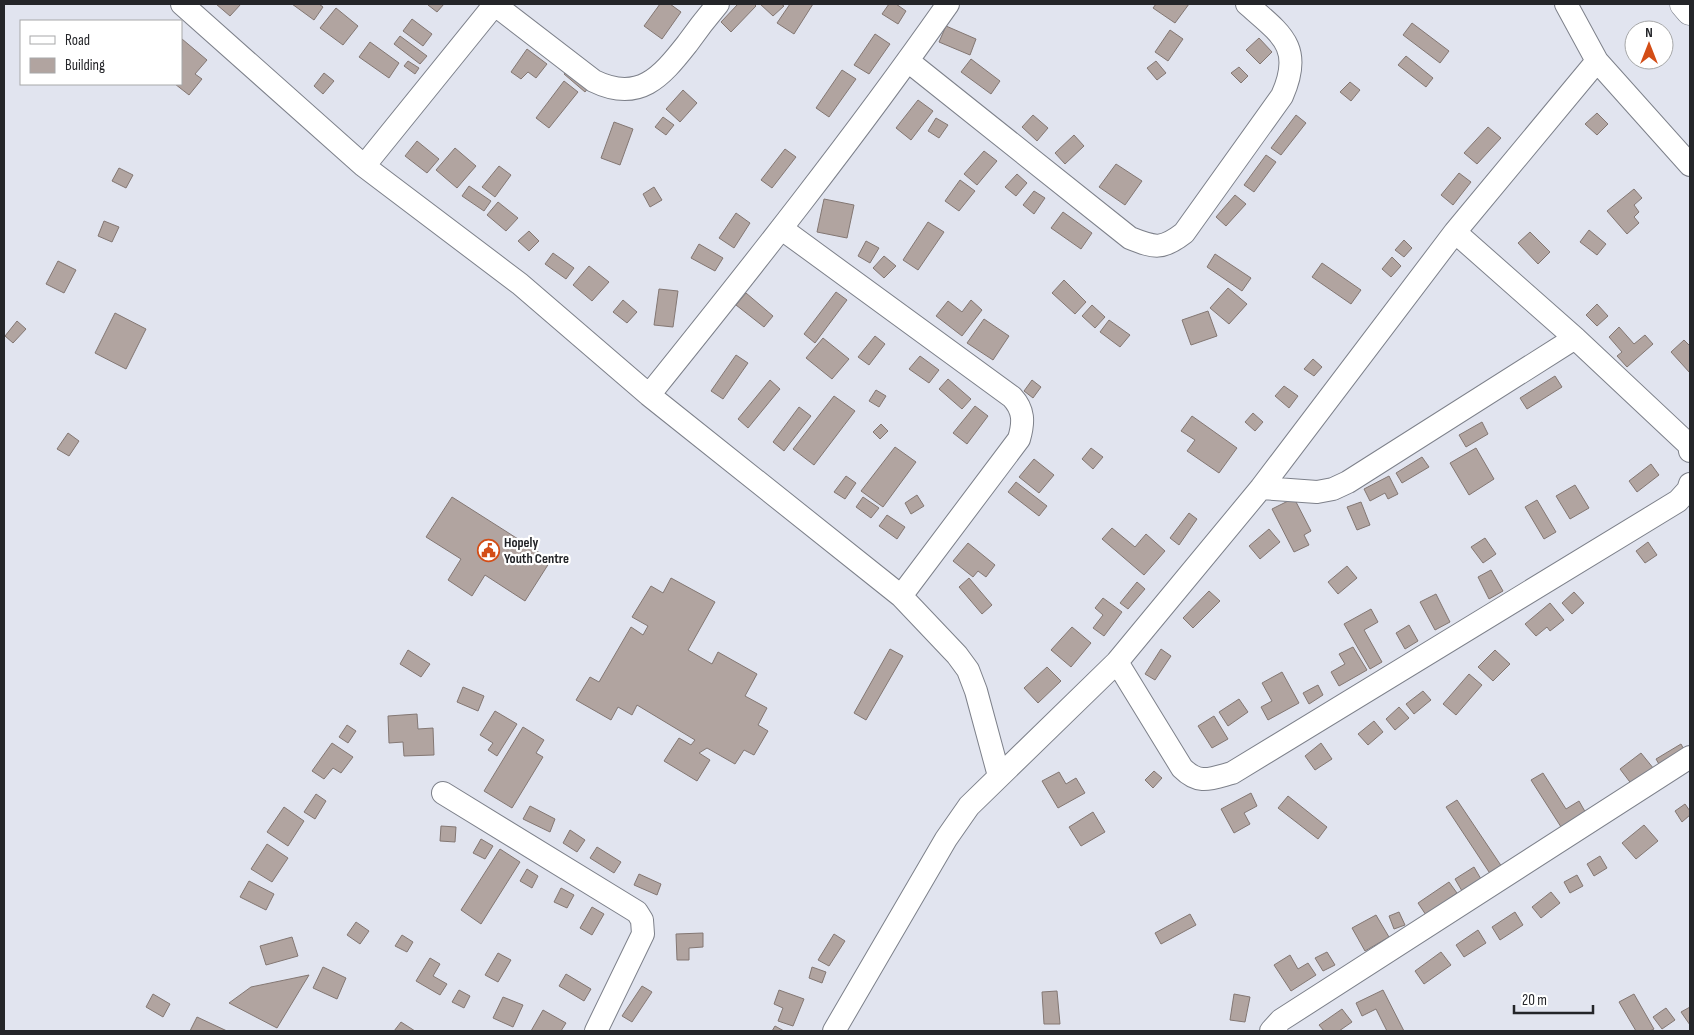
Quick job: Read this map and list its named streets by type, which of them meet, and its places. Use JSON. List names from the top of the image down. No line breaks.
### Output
{"places":{"public building":["Hopely Youth Centre"]},"legend":["Road","Building"],"scale_bar":"20 m","north":"top"}
